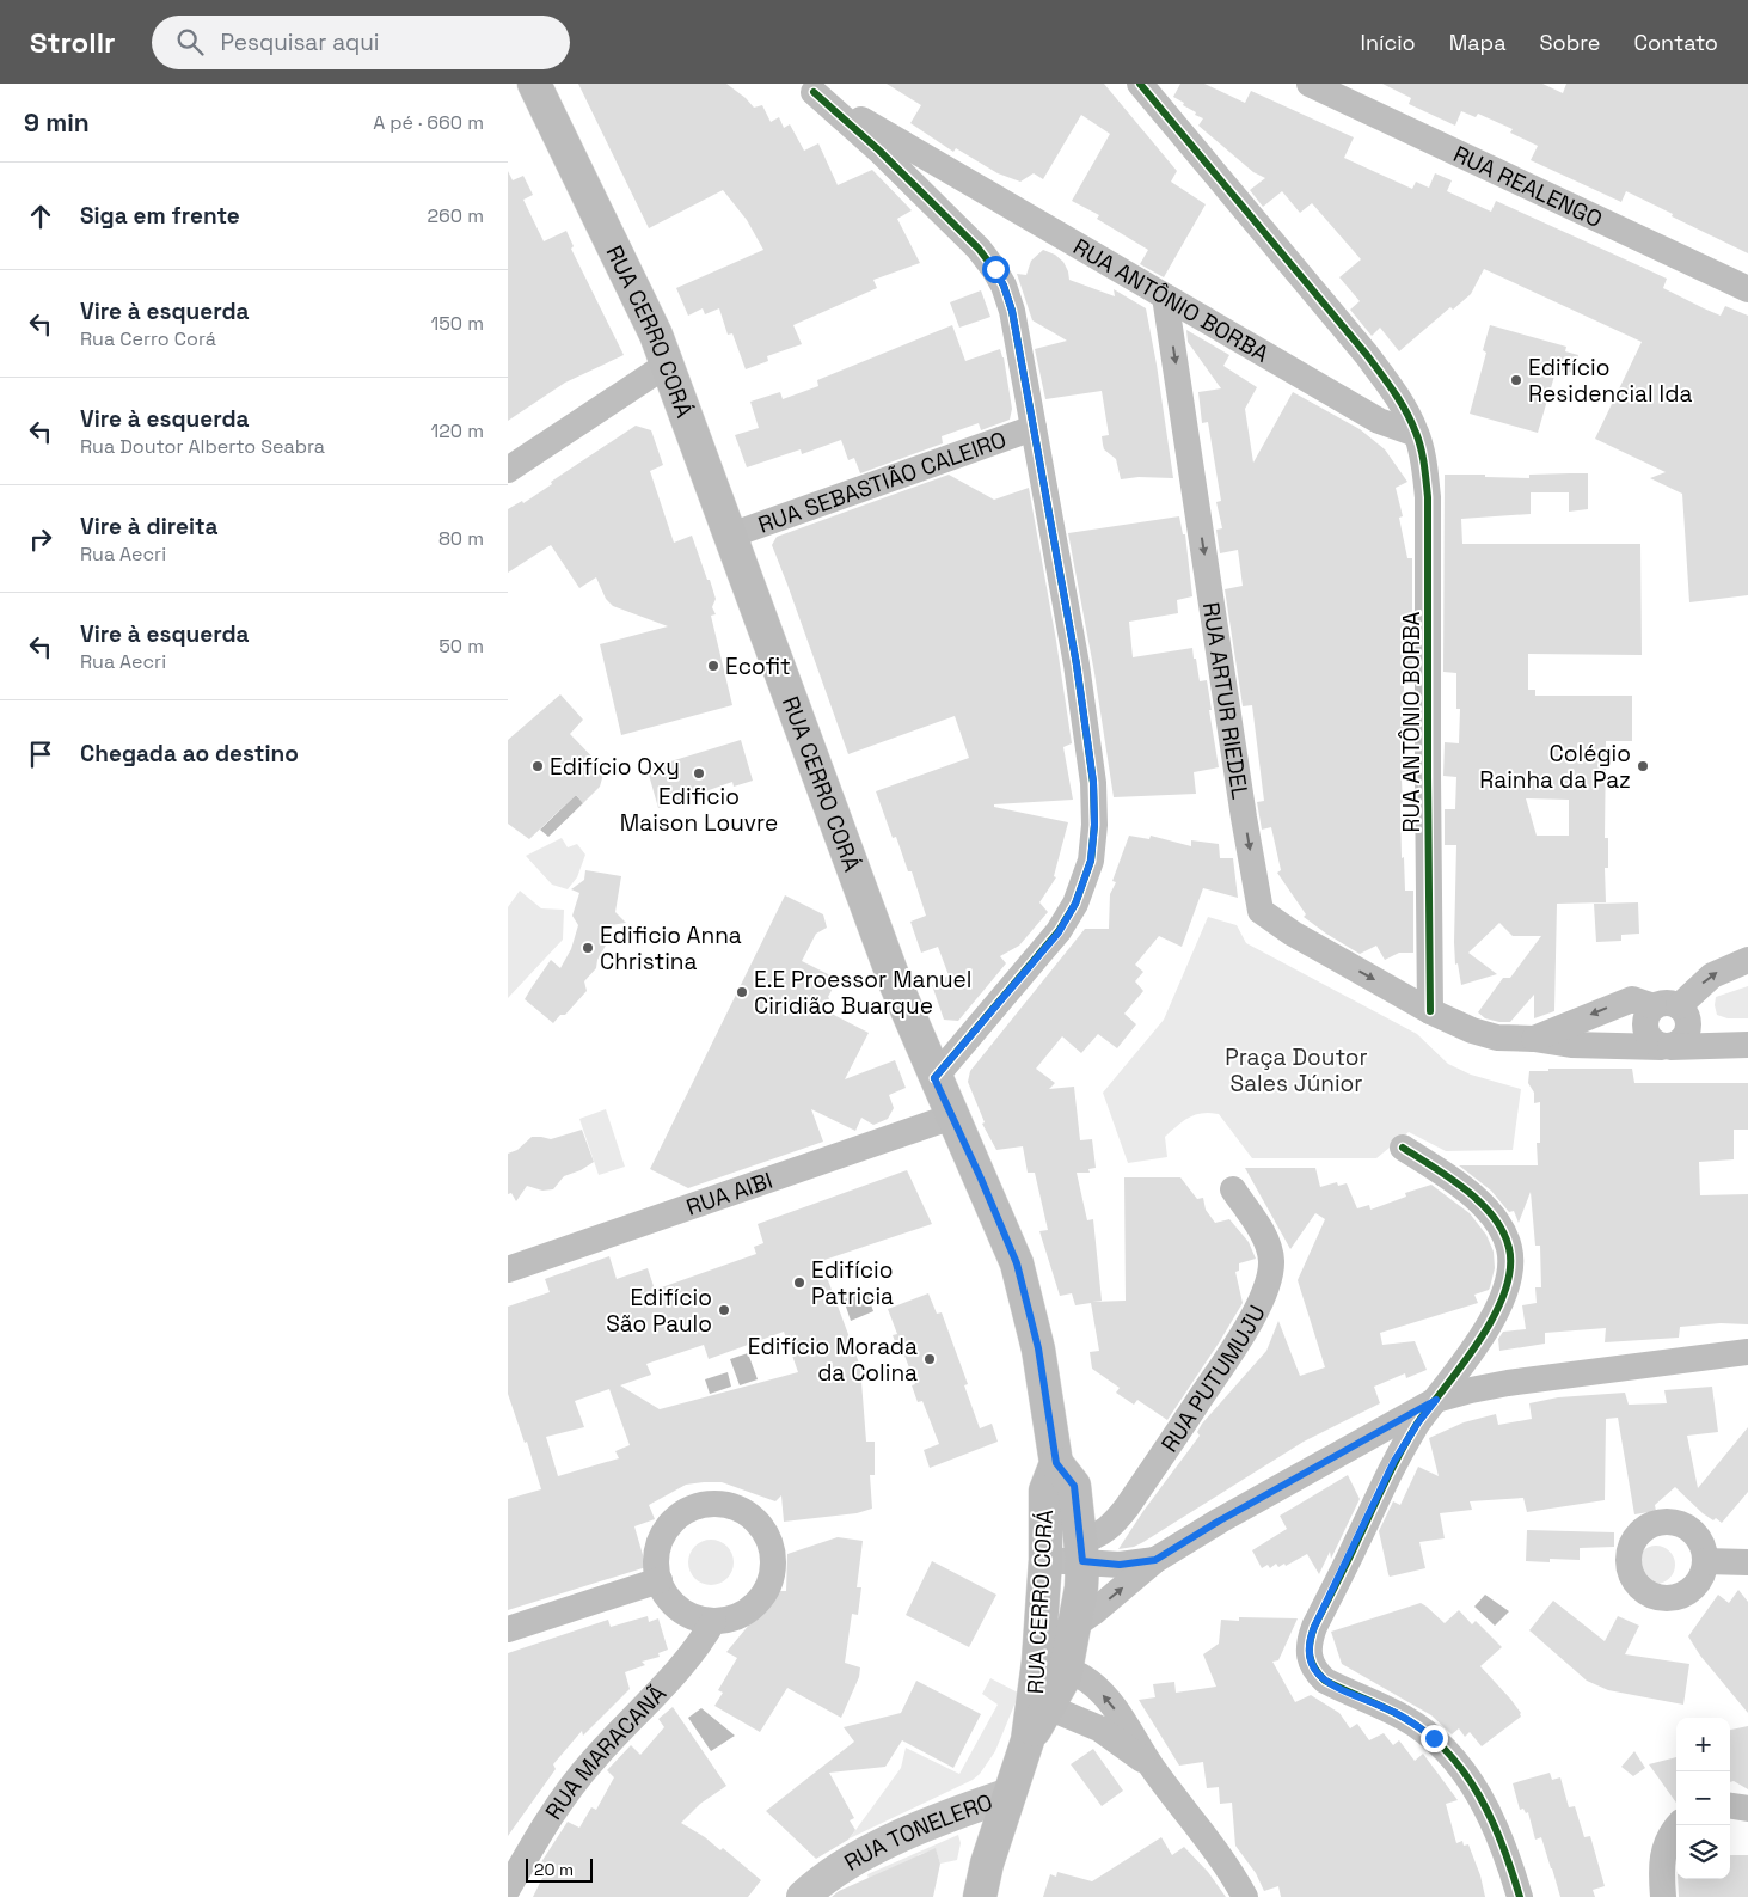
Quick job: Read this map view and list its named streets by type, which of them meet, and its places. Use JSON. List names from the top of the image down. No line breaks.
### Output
{"streets":{"main road":["RUA CERRO CORÁ"],"street":["RUA REALENGO","RUA ANTÔNIO BORBA","RUA SEBASTIÃO CALEIRO","RUA ARTUR RIEDEL","RUA AIBI","RUA PUTUMUJU","RUA MARACANÃ","RUA TONELERO"]},"crossings":[["RUA ANTÔNIO BORBA","RUA ARTUR RIEDEL"],["RUA CERRO CORÁ","RUA SEBASTIÃO CALEIRO"],["RUA CERRO CORÁ","RUA AIBI"],["RUA CERRO CORÁ","RUA PUTUMUJU"],["RUA CERRO CORÁ","RUA TONELERO"]],"parks":["Praça Doutor Sales Júnior"],"places":["Edifício Residencial Ida","Ecofit","Edifício Oxy","Colégio Rainha da Paz","Edificio Maison Louvre","Edificio Anna Christina","E.E Proessor Manuel Ciridião Buarque","Edifício Patricia","Edifício São Paulo","Edifício Morada da Colina"],"scale_bar":"20 m","page":{"header":"Strollr","search":"Pesquisar aqui","nav":["Início","Mapa","Sobre","Contato"],"heading":["9 min","A pé · 660 m"],"list":[["Siga em frente","260 m"],["Vire à esquerda","Rua Cerro Corá","150 m"],["Vire à esquerda","Rua Doutor Alberto Seabra","120 m"],["Vire à direita","Rua Aecri","80 m"],["Vire à esquerda","Rua Aecri","50 m"],"Chegada ao destino"],"map_buttons":["+","−"],"scale":"20 m"}}
